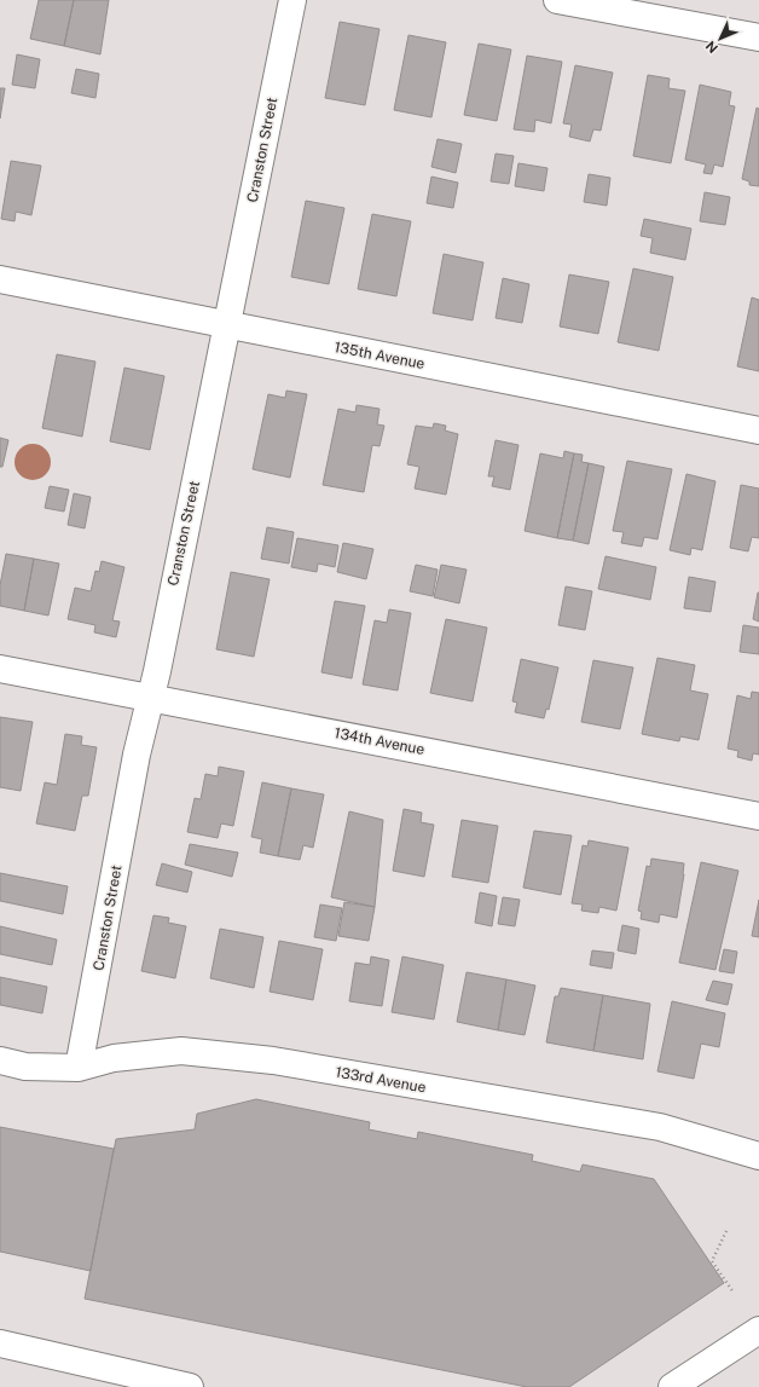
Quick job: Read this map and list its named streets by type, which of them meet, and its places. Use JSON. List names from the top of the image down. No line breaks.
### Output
{"streets":{"street":["Cranston Street","135th Avenue","134th Avenue","133rd Avenue"]},"crossings":[["Cranston Street","135th Avenue"],["Cranston Street","134th Avenue"],["Cranston Street","133rd Avenue"]],"north":"bottom left"}
